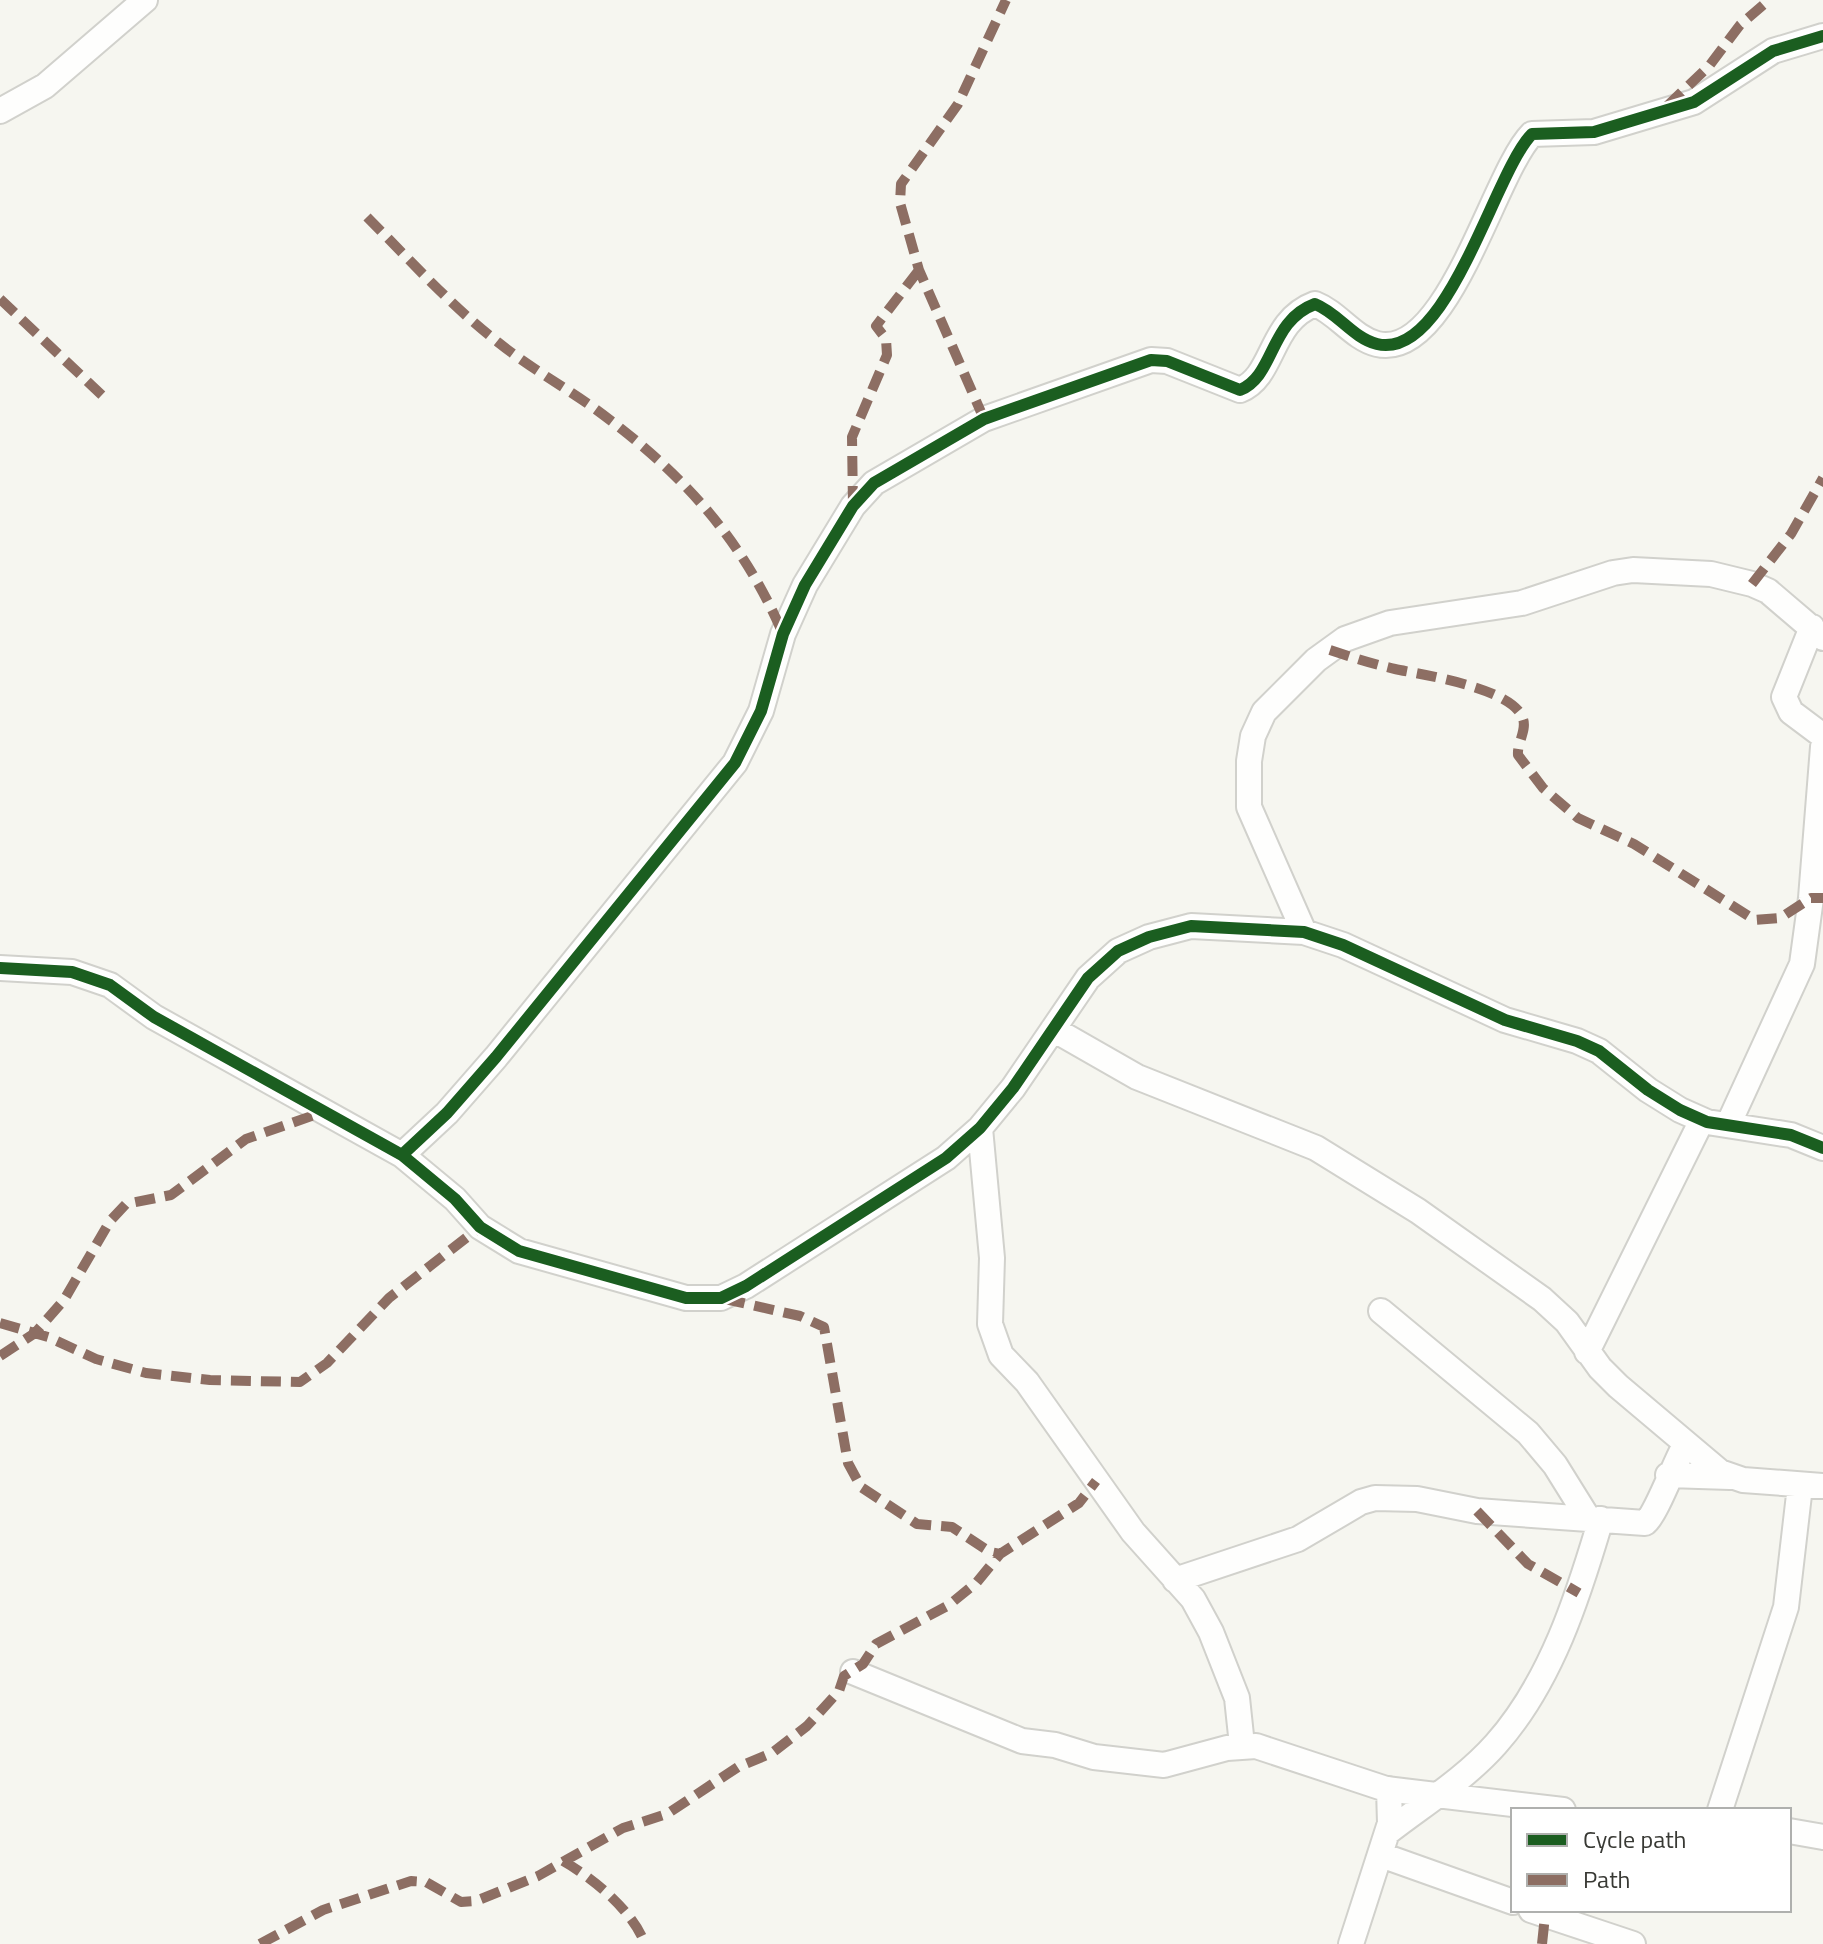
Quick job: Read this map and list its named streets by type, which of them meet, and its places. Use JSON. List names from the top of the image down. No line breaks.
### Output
{"legend":["Cycle path","Path"]}
